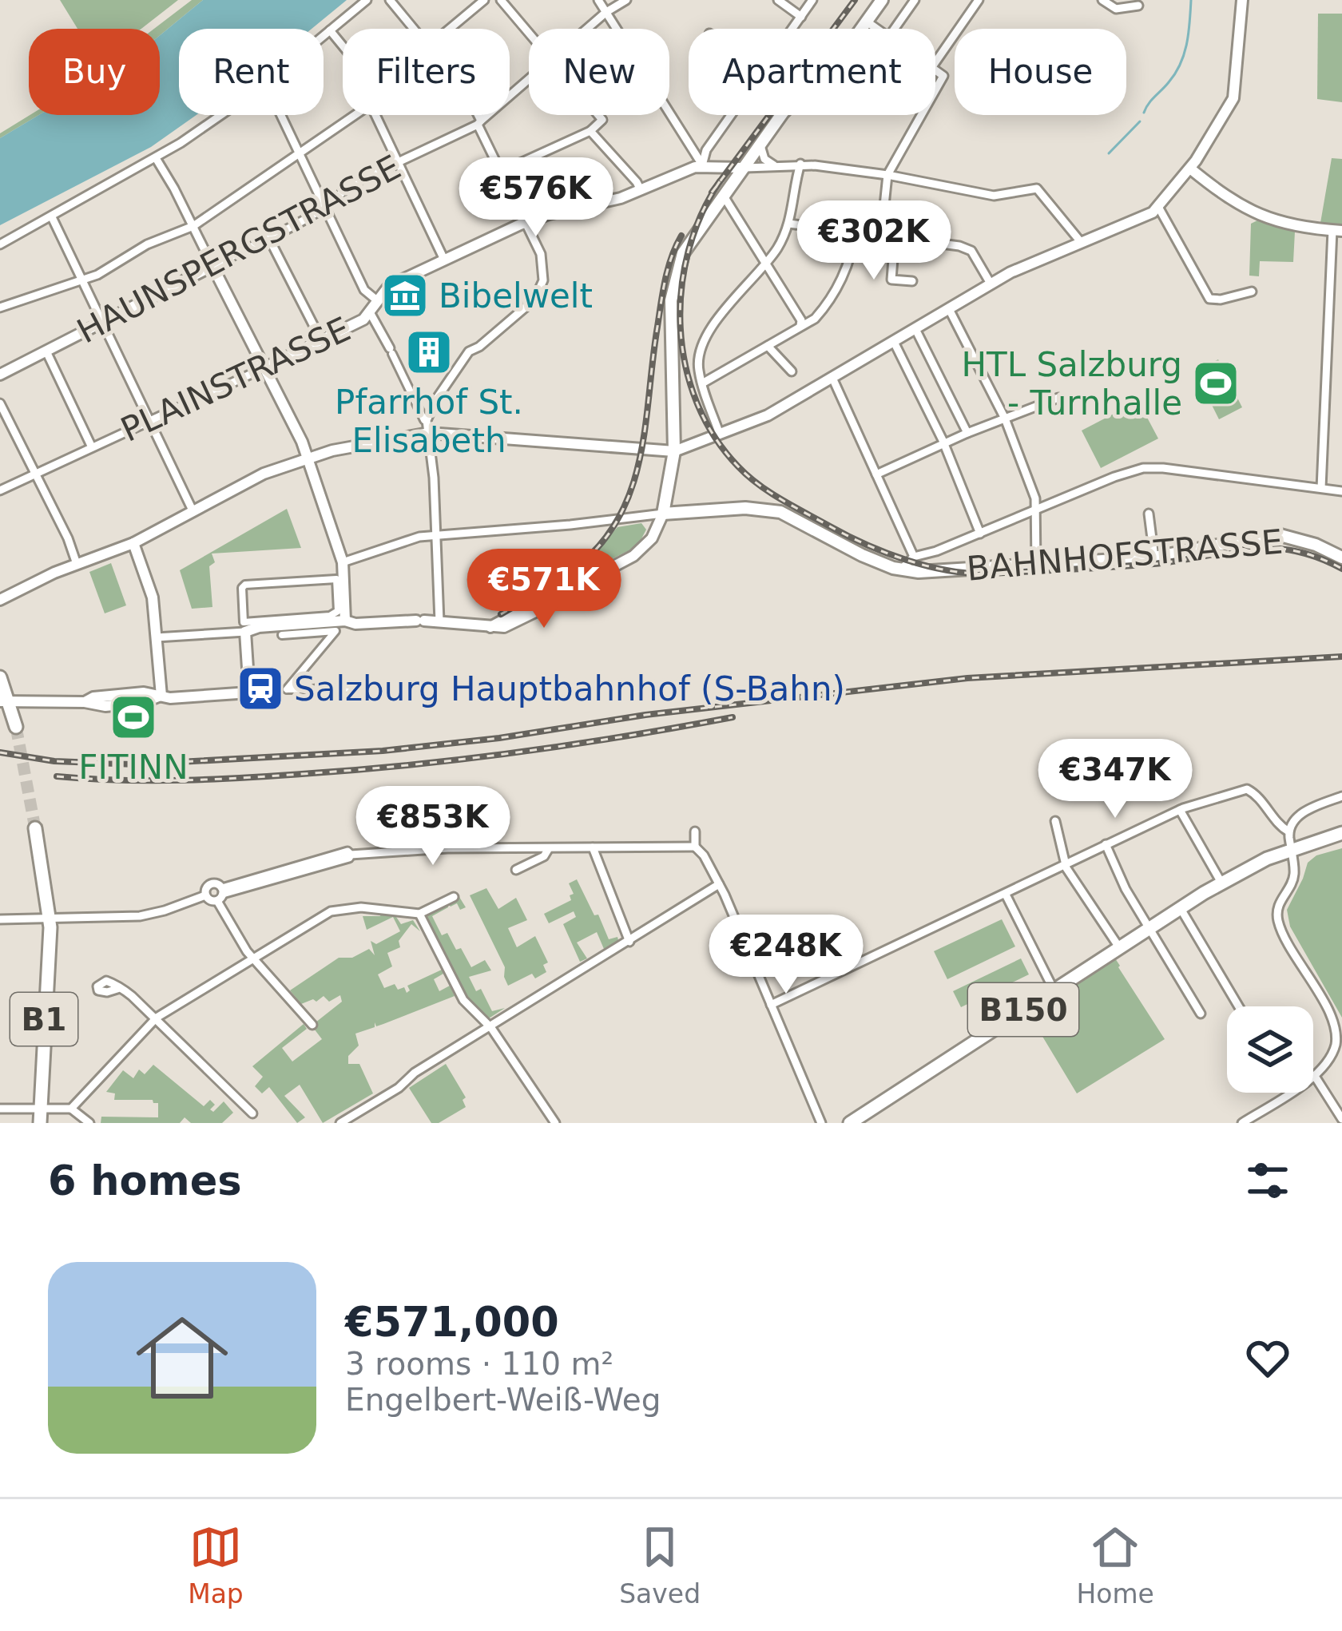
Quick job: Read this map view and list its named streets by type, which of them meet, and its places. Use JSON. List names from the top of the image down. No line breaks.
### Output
{"streets":{"main road":["BAHNHOFSTRASSE","B150","B1"],"street":["HAUNSPERGSTRASSE","PLAINSTRASSE"]},"places":{"museum":["Bibelwelt"],"building":["Pfarrhof St. Elisabeth"],"sports":["HTL Salzburg - Turnhalle","FITINN"],"station":["Salzburg Hauptbahnhof (S-Bahn)"]},"page":{"chip":["Buy","Rent","Filters","New","Apartment","House"],"price":["€576K","€302K","€571K","€347K","€853K","€248K"],"heading":"6 homes","list":[{"name":"€571,000","note":"3 rooms · 110 m² · Engelbert-Weiß-Weg"}],"tabs":["Map","Saved","Home"]}}
